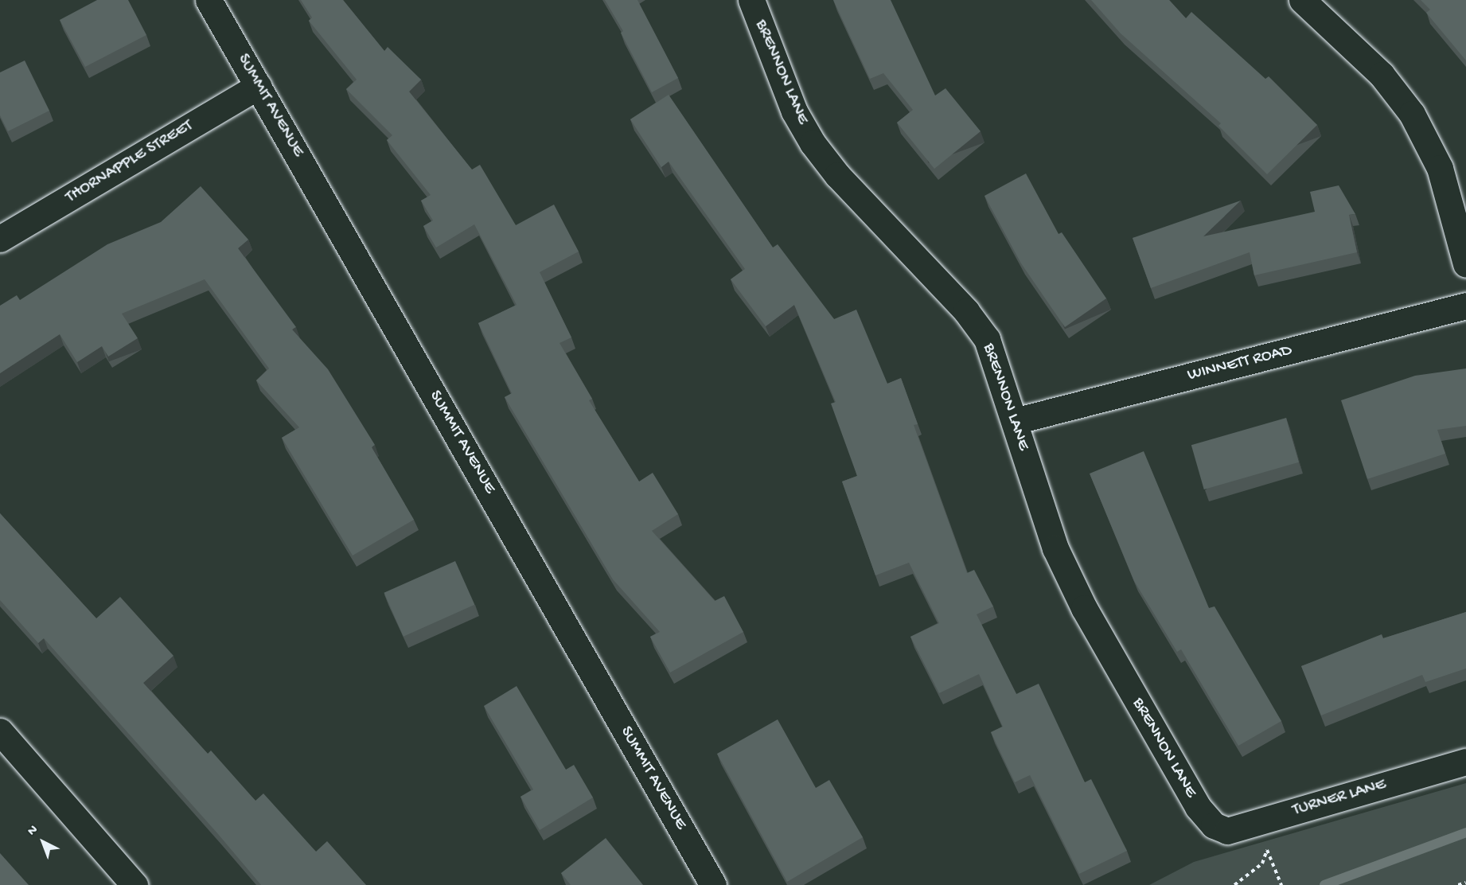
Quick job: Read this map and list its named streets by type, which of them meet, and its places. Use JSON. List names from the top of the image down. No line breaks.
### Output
{"streets":{"street":["BRENNON LANE","SUMMIT AVENUE","THORNAPPLE STREET","WINNETT ROAD","TURNER LANE"]},"crossings":[["BRENNON LANE","WINNETT ROAD"],["BRENNON LANE","TURNER LANE"],["SUMMIT AVENUE","THORNAPPLE STREET"]],"north":"top left"}
